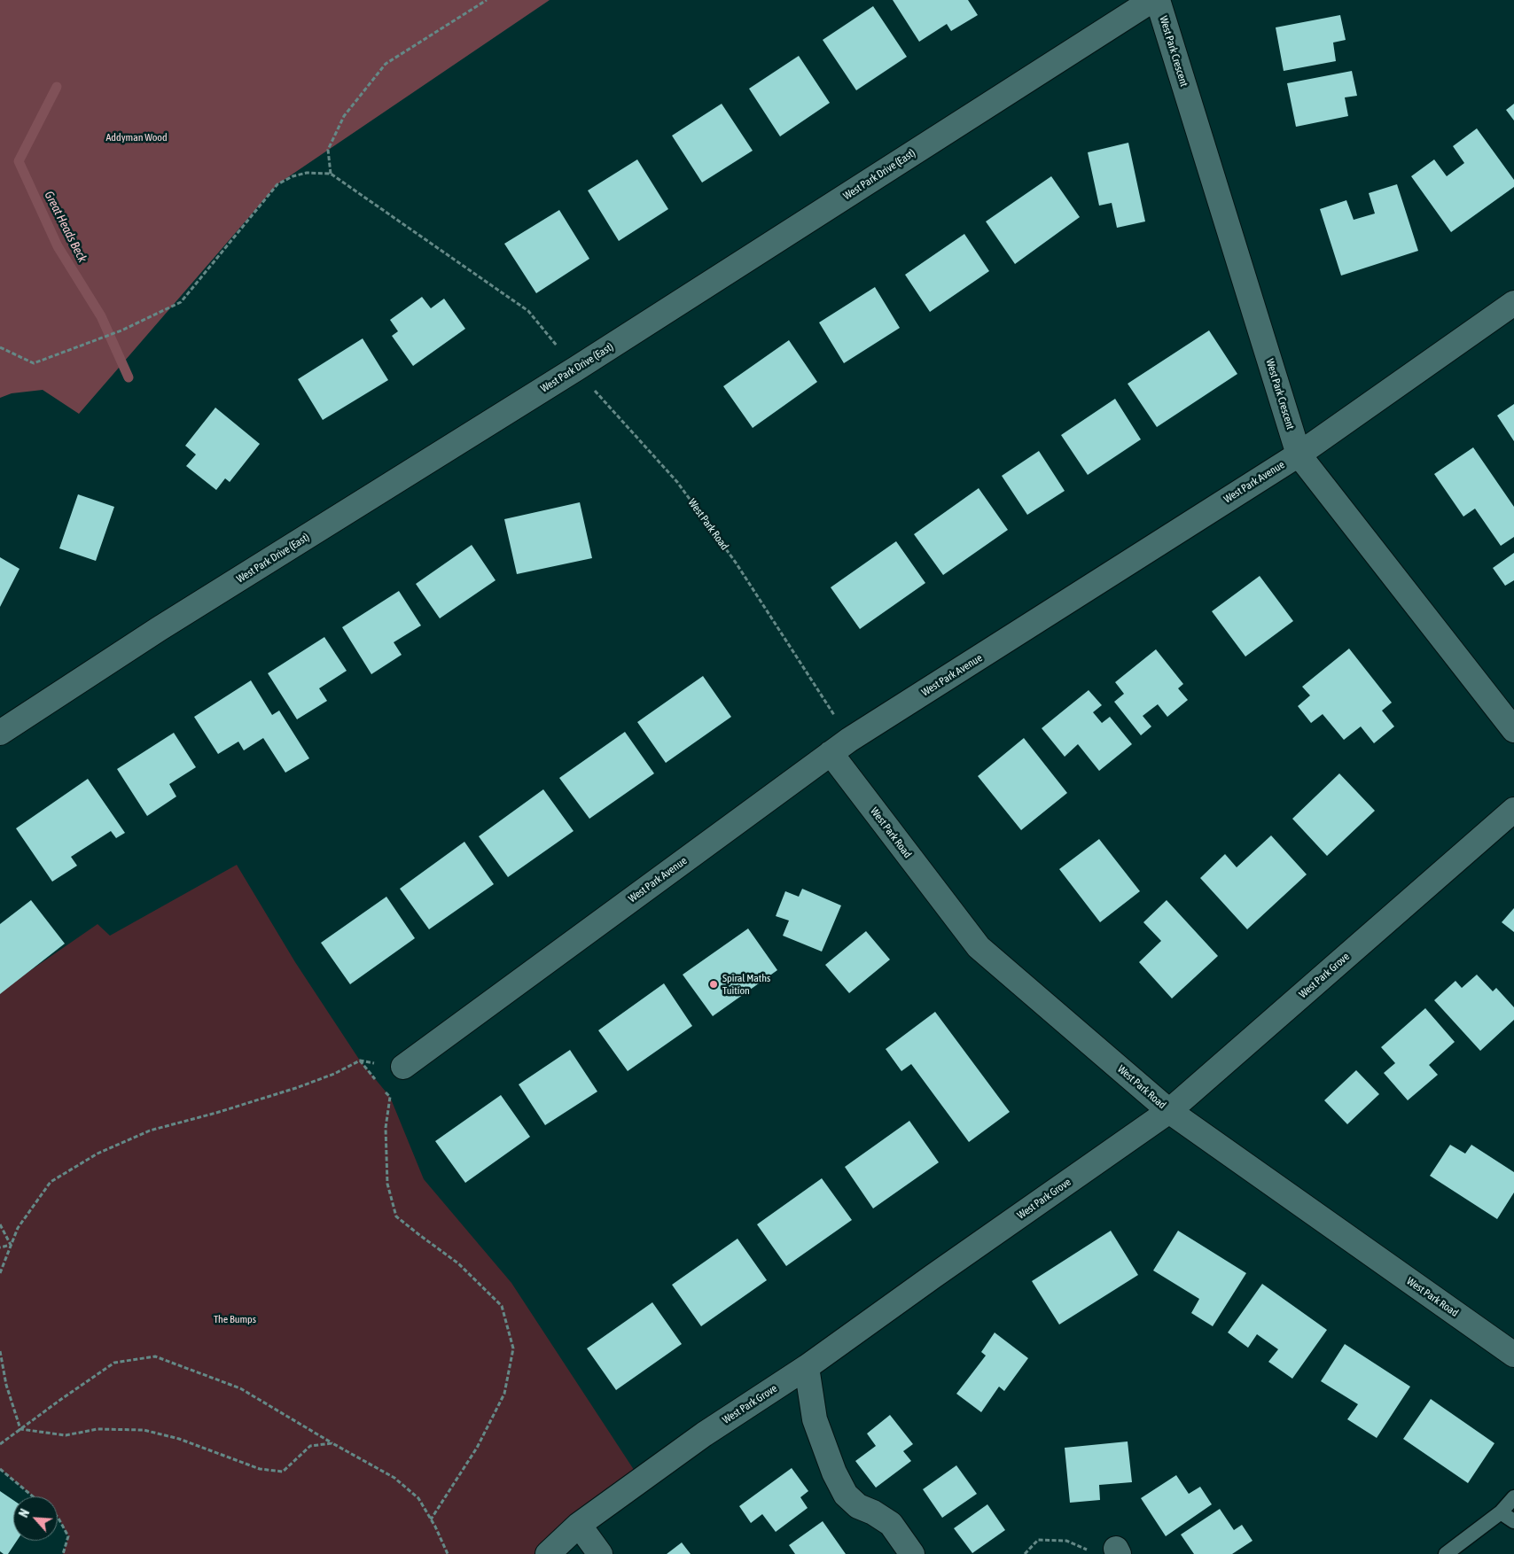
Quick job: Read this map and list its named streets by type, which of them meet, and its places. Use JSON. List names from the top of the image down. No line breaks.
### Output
{"streets":{"street":["West Park Crescent","West Park Drive (East)","West Park Avenue","West Park Road","West Park Grove"]},"crossings":[["West Park Crescent","West Park Avenue"],["West Park Drive (East)","West Park Road"],["West Park Avenue","West Park Road"],["West Park Road","West Park Grove"]],"water":["Great Heads Beck"],"parks":["Addyman Wood","The Bumps"],"places":["Spiral Maths Tuition"],"north":"top left"}
